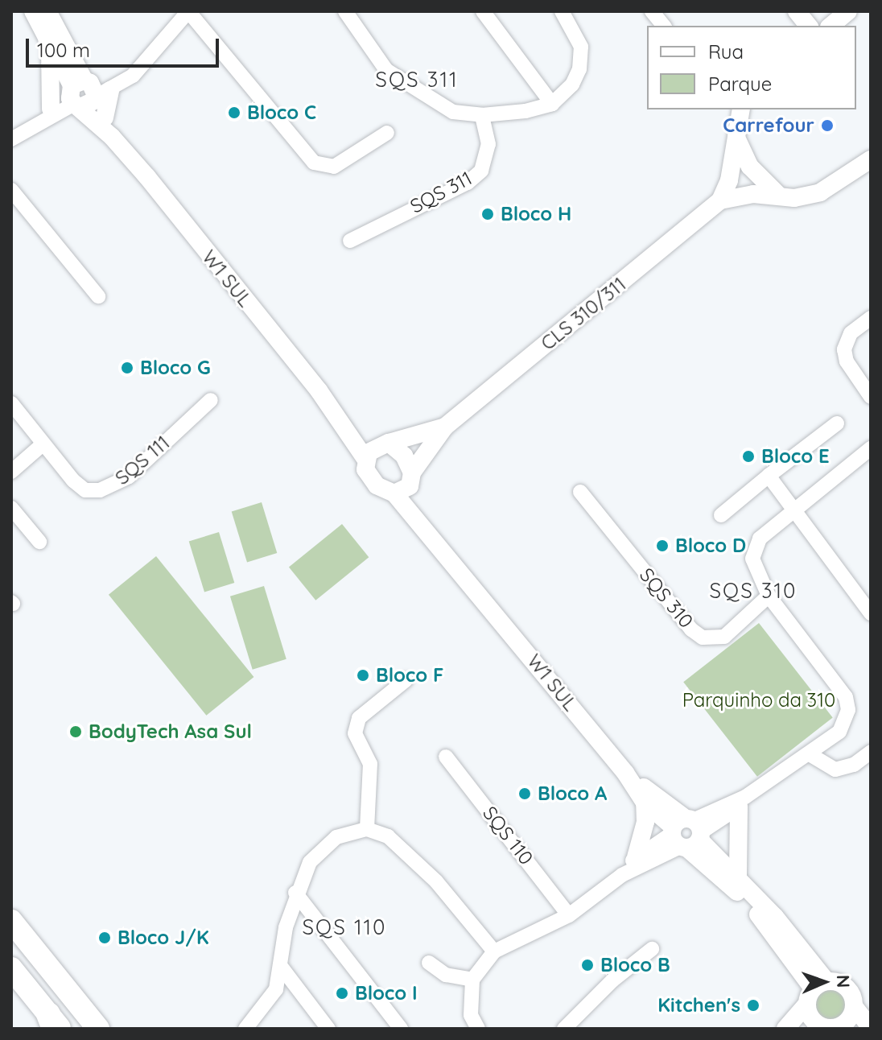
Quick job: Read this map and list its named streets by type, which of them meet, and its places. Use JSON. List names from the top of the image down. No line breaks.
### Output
{"streets":{"street":["SQS 311","W1 SUL","CLS 310/311","SQS 111","SQS 310","SQS 110"]},"crossings":[["W1 SUL","CLS 310/311"]],"districts":["SQS 311","SQS 310","SQS 110"],"parks":["Parquinho da 310"],"places":["Bloco C","Carrefour","Bloco H","Bloco G","Bloco E","Bloco D","Bloco F","BodyTech Asa Sul","Bloco A","Bloco J/K","Bloco B","Bloco I","Kitchen's"],"legend":["Rua","Parque"],"scale_bar":"100 m","north":"right"}
